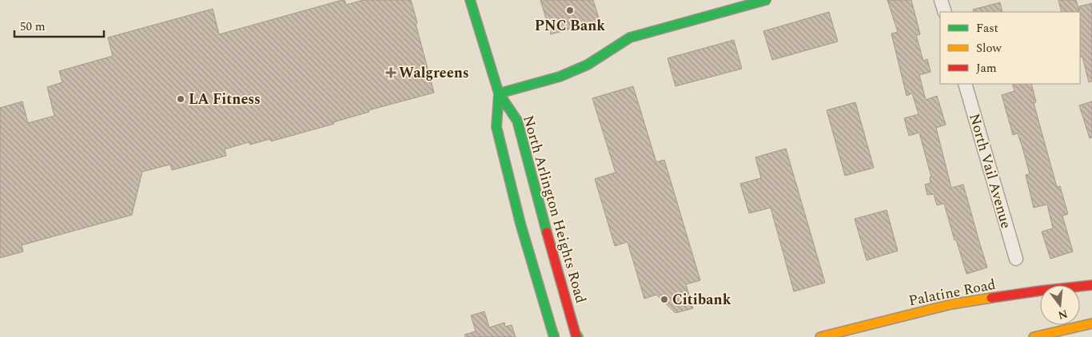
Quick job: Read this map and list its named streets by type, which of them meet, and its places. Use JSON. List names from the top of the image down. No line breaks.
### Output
{"streets":{"main road":["North Arlington Heights Road","Palatine Road"],"street":["North Vail Avenue"]},"places":{"other":["PNC Bank","LA Fitness","Citibank"],"health":["Walgreens"]},"legend":["Fast","Slow","Jam"],"scale_bar":"50 m","north":"bottom"}
